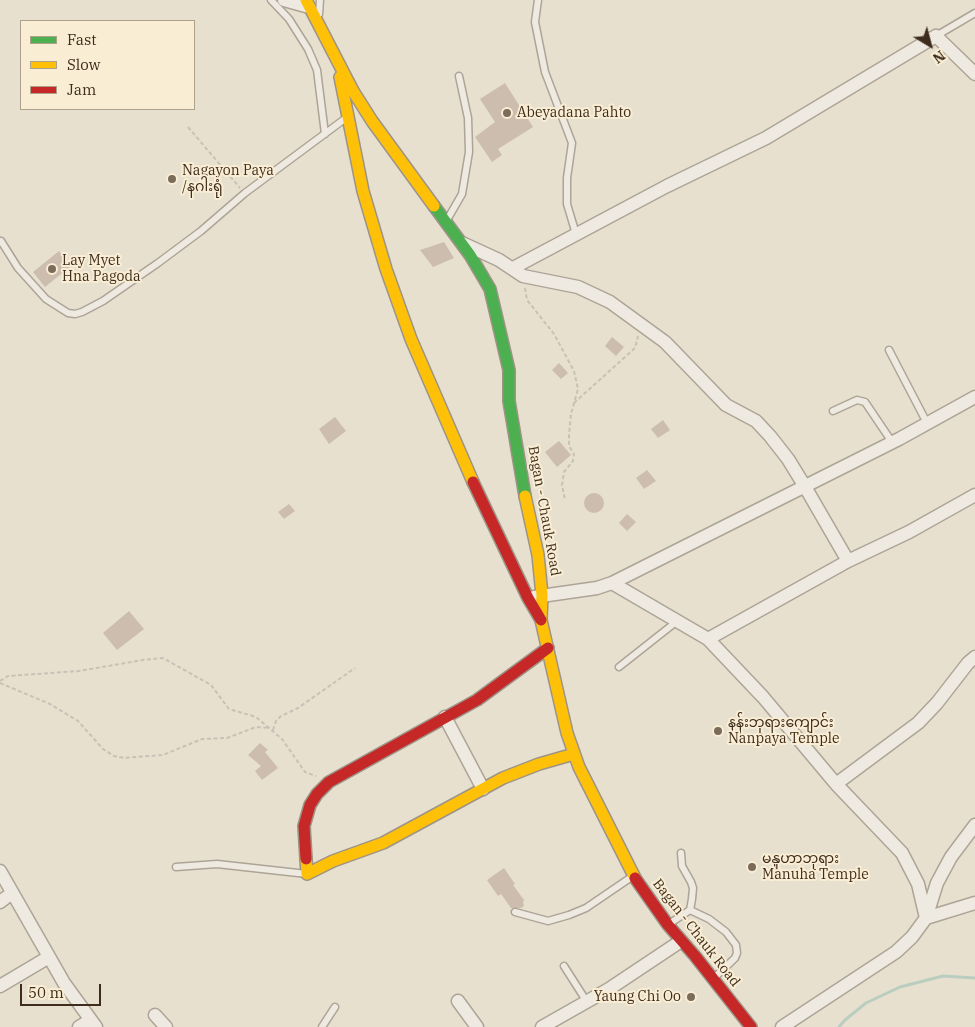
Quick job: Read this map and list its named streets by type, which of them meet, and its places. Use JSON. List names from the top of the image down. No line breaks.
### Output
{"streets":{"main road":["Bagan - Chauk Road"]},"places":["Abeyadana Pahto","Nagayon Paya /နဂါးရုံ","Lay Myet Hna Pagoda","နန်းဘုရားကျောင်း Nanpaya Temple","မနူဟာဘုရား Manuha Temple","Yaung Chi Oo"],"legend":["Fast","Slow","Jam"],"scale_bar":"50 m","north":"bottom right"}
